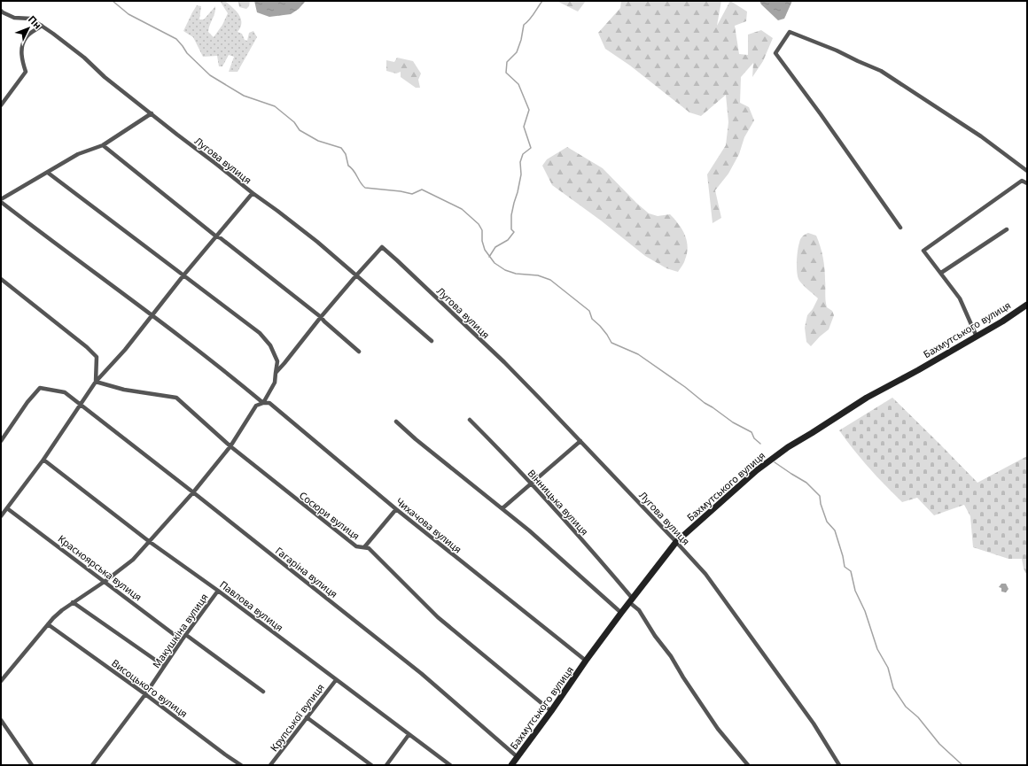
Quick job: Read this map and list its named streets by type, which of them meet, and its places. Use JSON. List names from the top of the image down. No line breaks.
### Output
{"streets":{"main road":["Бахмутського вулиця"],"street":["Лугова вулиця","Вінницька вулиця","Сосюри вулиця","Чихачова вулиця","Красноярська вулиця","Гагаріна вулиця","Павлова вулиця","Макушкіна вулиця","Висоцького вулиця","Крупської вулиця"]},"crossings":[["Лугова вулиця","Бахмутського вулиця"],["Бахмутського вулиця","Вінницька вулиця"],["Бахмутського вулиця","Сосюри вулиця"],["Бахмутського вулиця","Чихачова вулиця"],["Бахмутського вулиця","Гагаріна вулиця"],["Красноярська вулиця","Макушкіна вулиця"],["Павлова вулиця","Макушкіна вулиця"],["Павлова вулиця","Крупської вулиця"],["Макушкіна вулиця","Висоцького вулиця"]],"north":"top right"}
